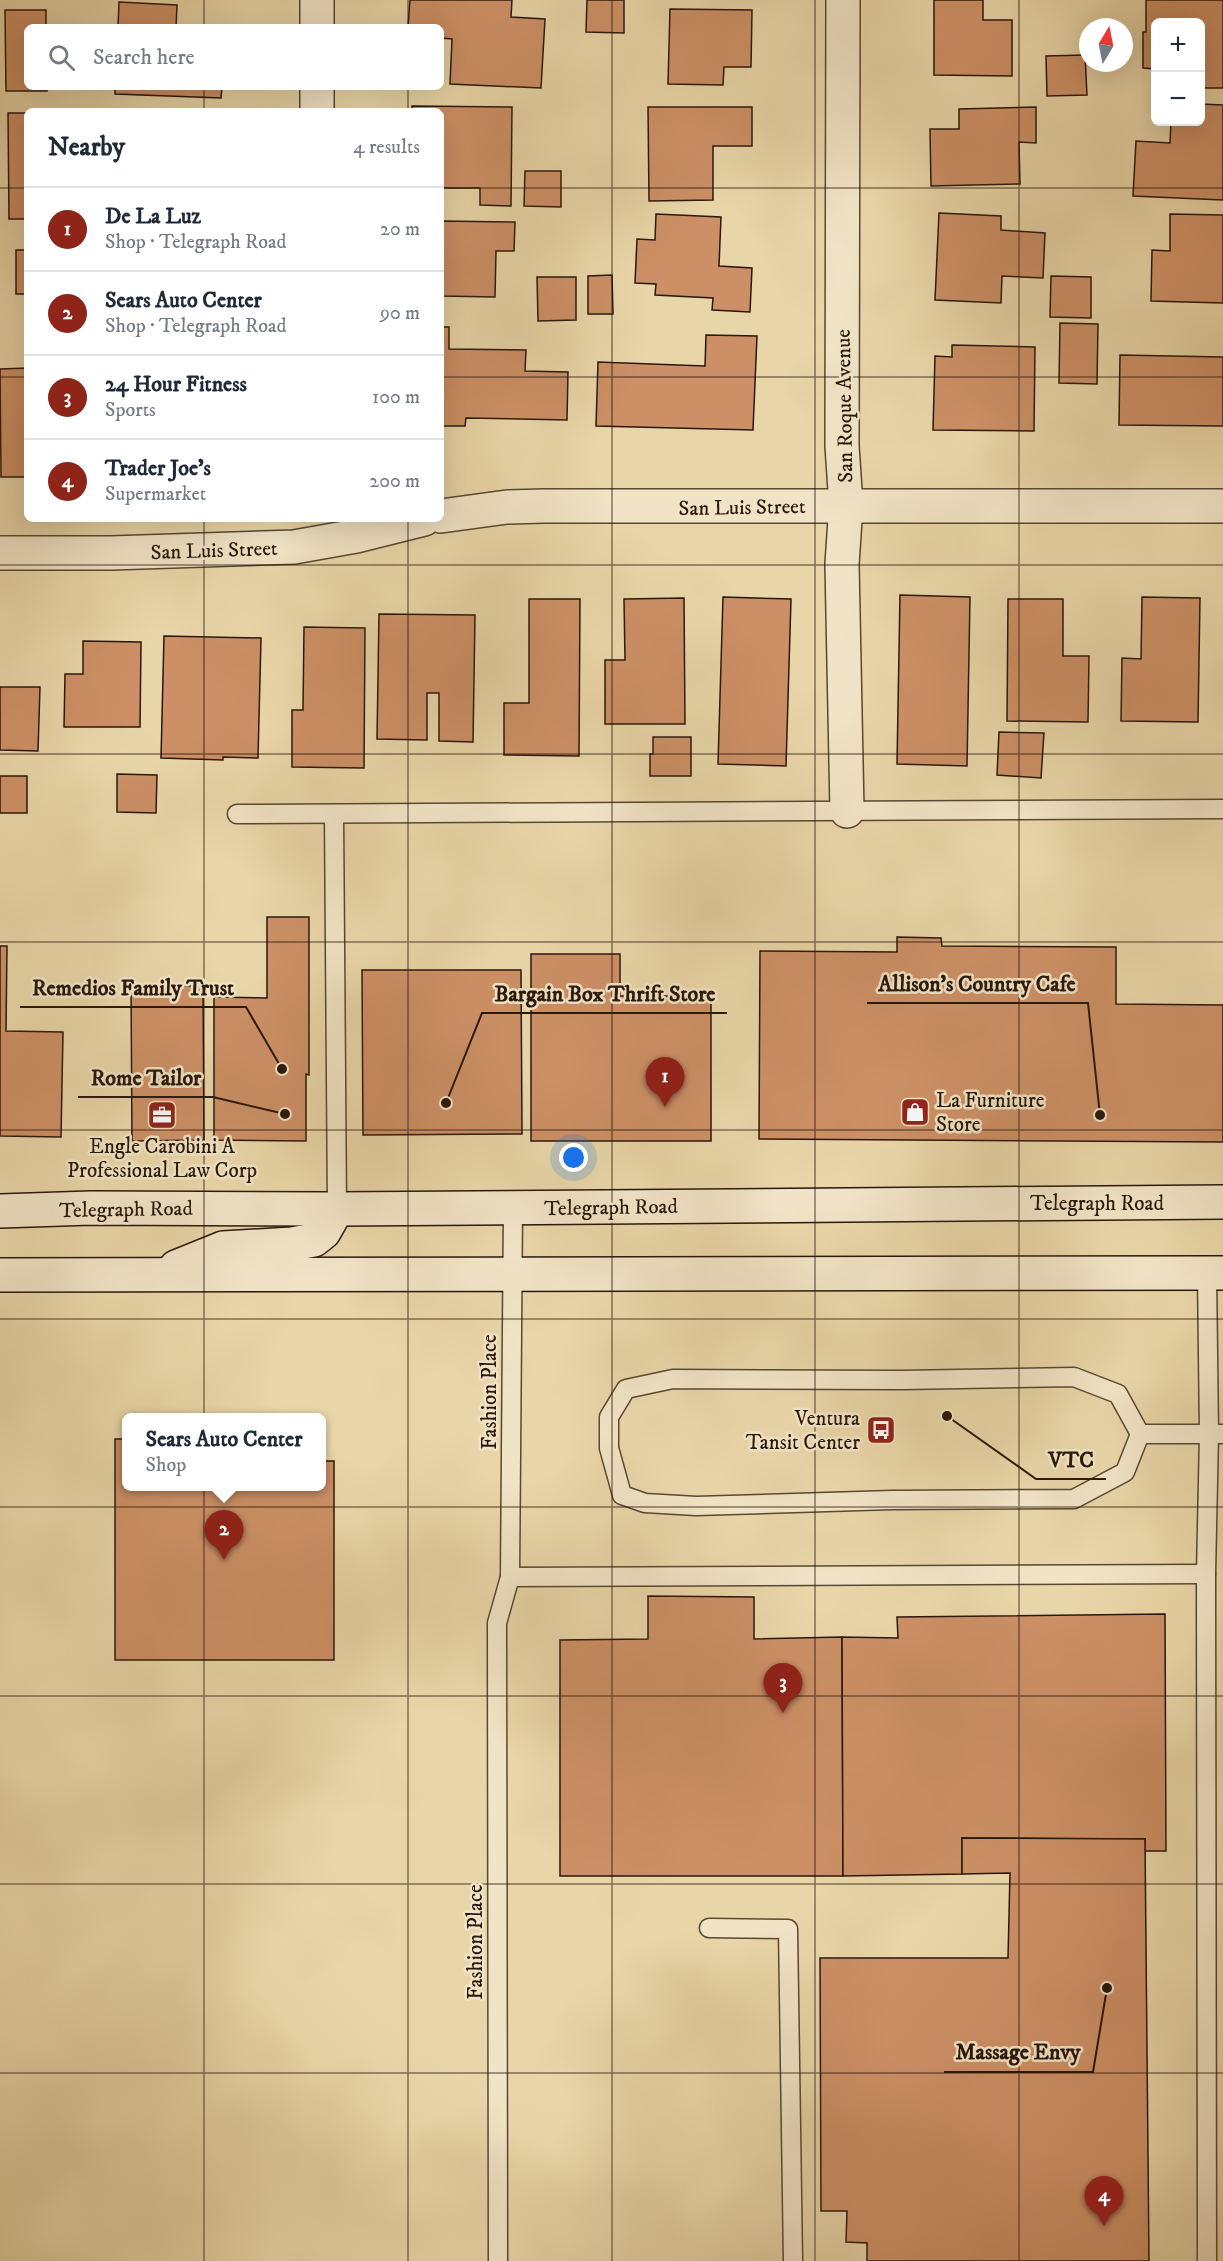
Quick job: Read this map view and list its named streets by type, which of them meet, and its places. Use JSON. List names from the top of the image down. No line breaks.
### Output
{"streets":{"main road":["San Roque Avenue","San Luis Street","Telegraph Road"],"lane":["Fashion Place"]},"crossings":[["San Roque Avenue","San Luis Street"],["Telegraph Road","Fashion Place"]],"places":{"other":["Remedios Family Trust","Bargain Box Thrift Store","Rome Tailor","Allison's Country Cafe","VTC","Massage Envy"],"shop":["La Furniture Store"],"office":["Engle Carobini A Professional Law Corp"],"bus stop":["Ventura Tansit Center"]},"north":"top","page":{"map_buttons":["+","−"],"search":"Search here","heading":["Nearby","4 results"],"list":[{"mark":"1","name":"De La Luz","note":"Shop · Telegraph Road","value":"20 m"},{"mark":"2","name":"Sears Auto Center","note":"Shop · Telegraph Road","value":"90 m"},{"mark":"3","name":"24 Hour Fitness","note":"Sports","value":"100 m"},{"mark":"4","name":"Trader Joe's","note":"Supermarket","value":"200 m"}],"pins":["1","2","3","4"],"popup":["Sears Auto Center","Shop"]}}
